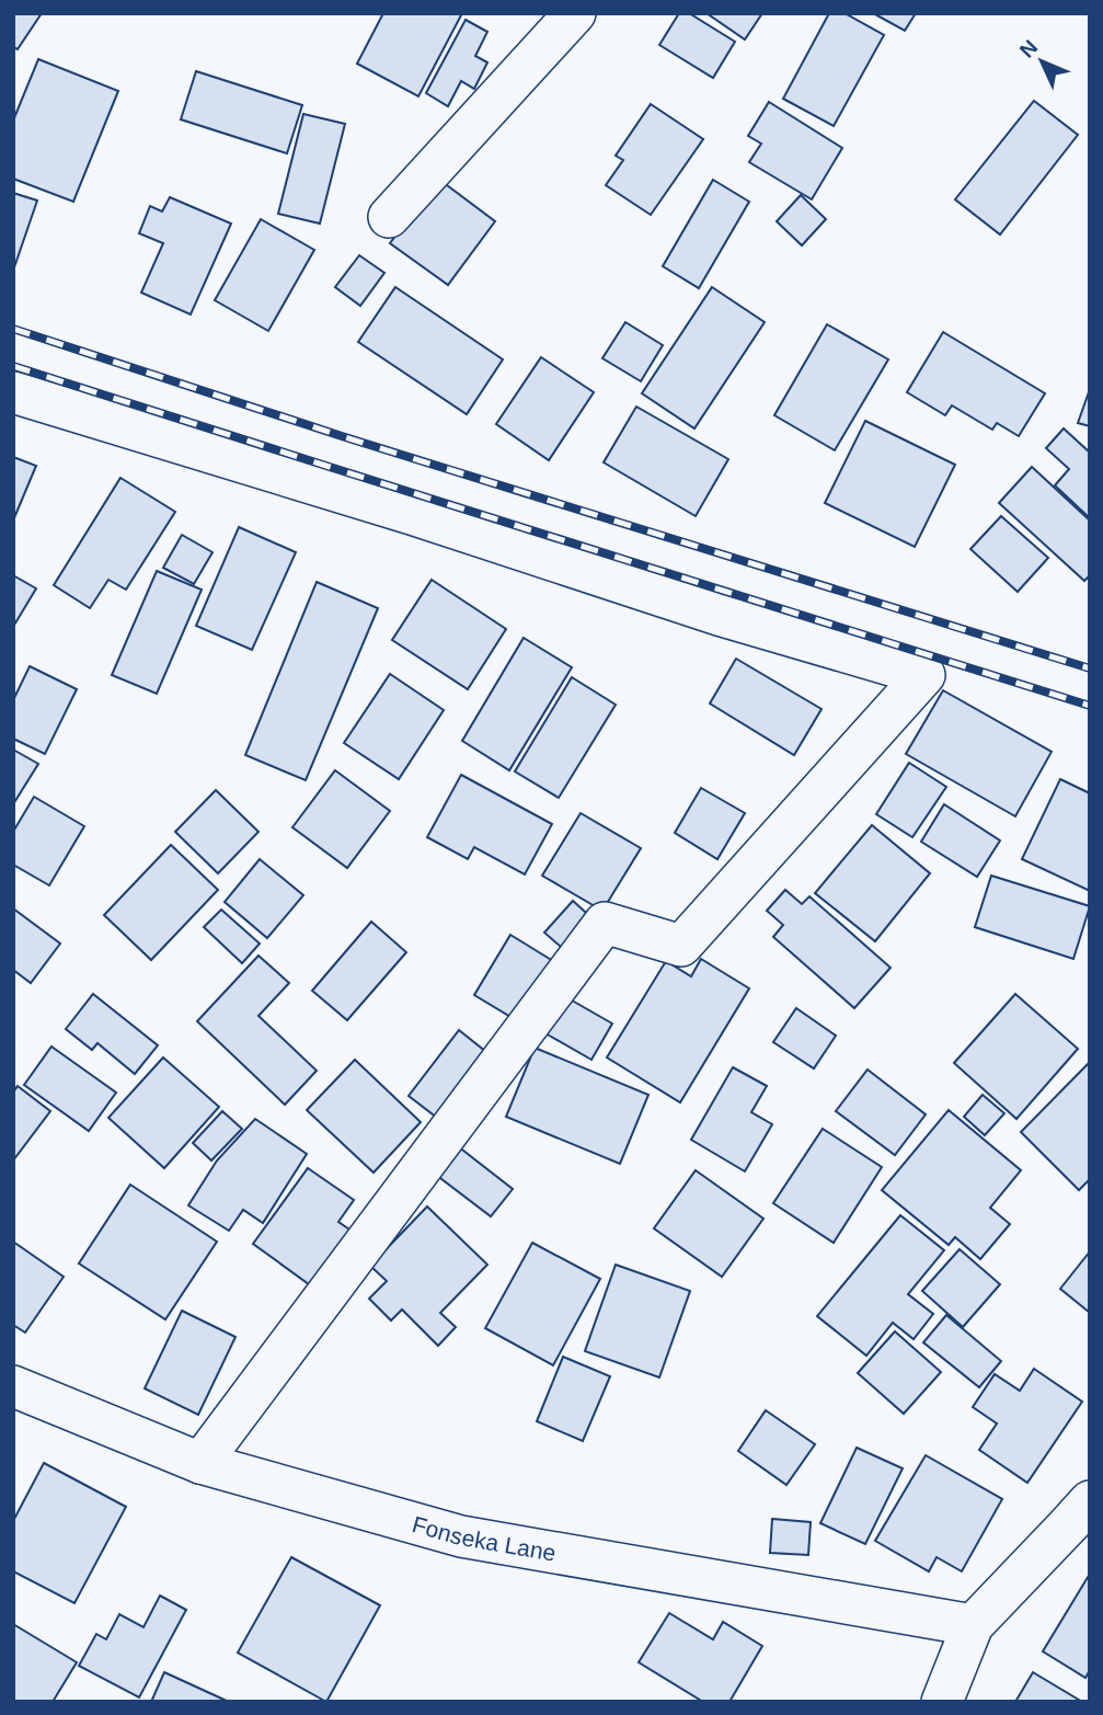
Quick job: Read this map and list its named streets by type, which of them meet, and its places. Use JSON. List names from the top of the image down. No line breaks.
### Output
{"streets":{"street":["Fonseka Lane"]},"north":"top left"}
